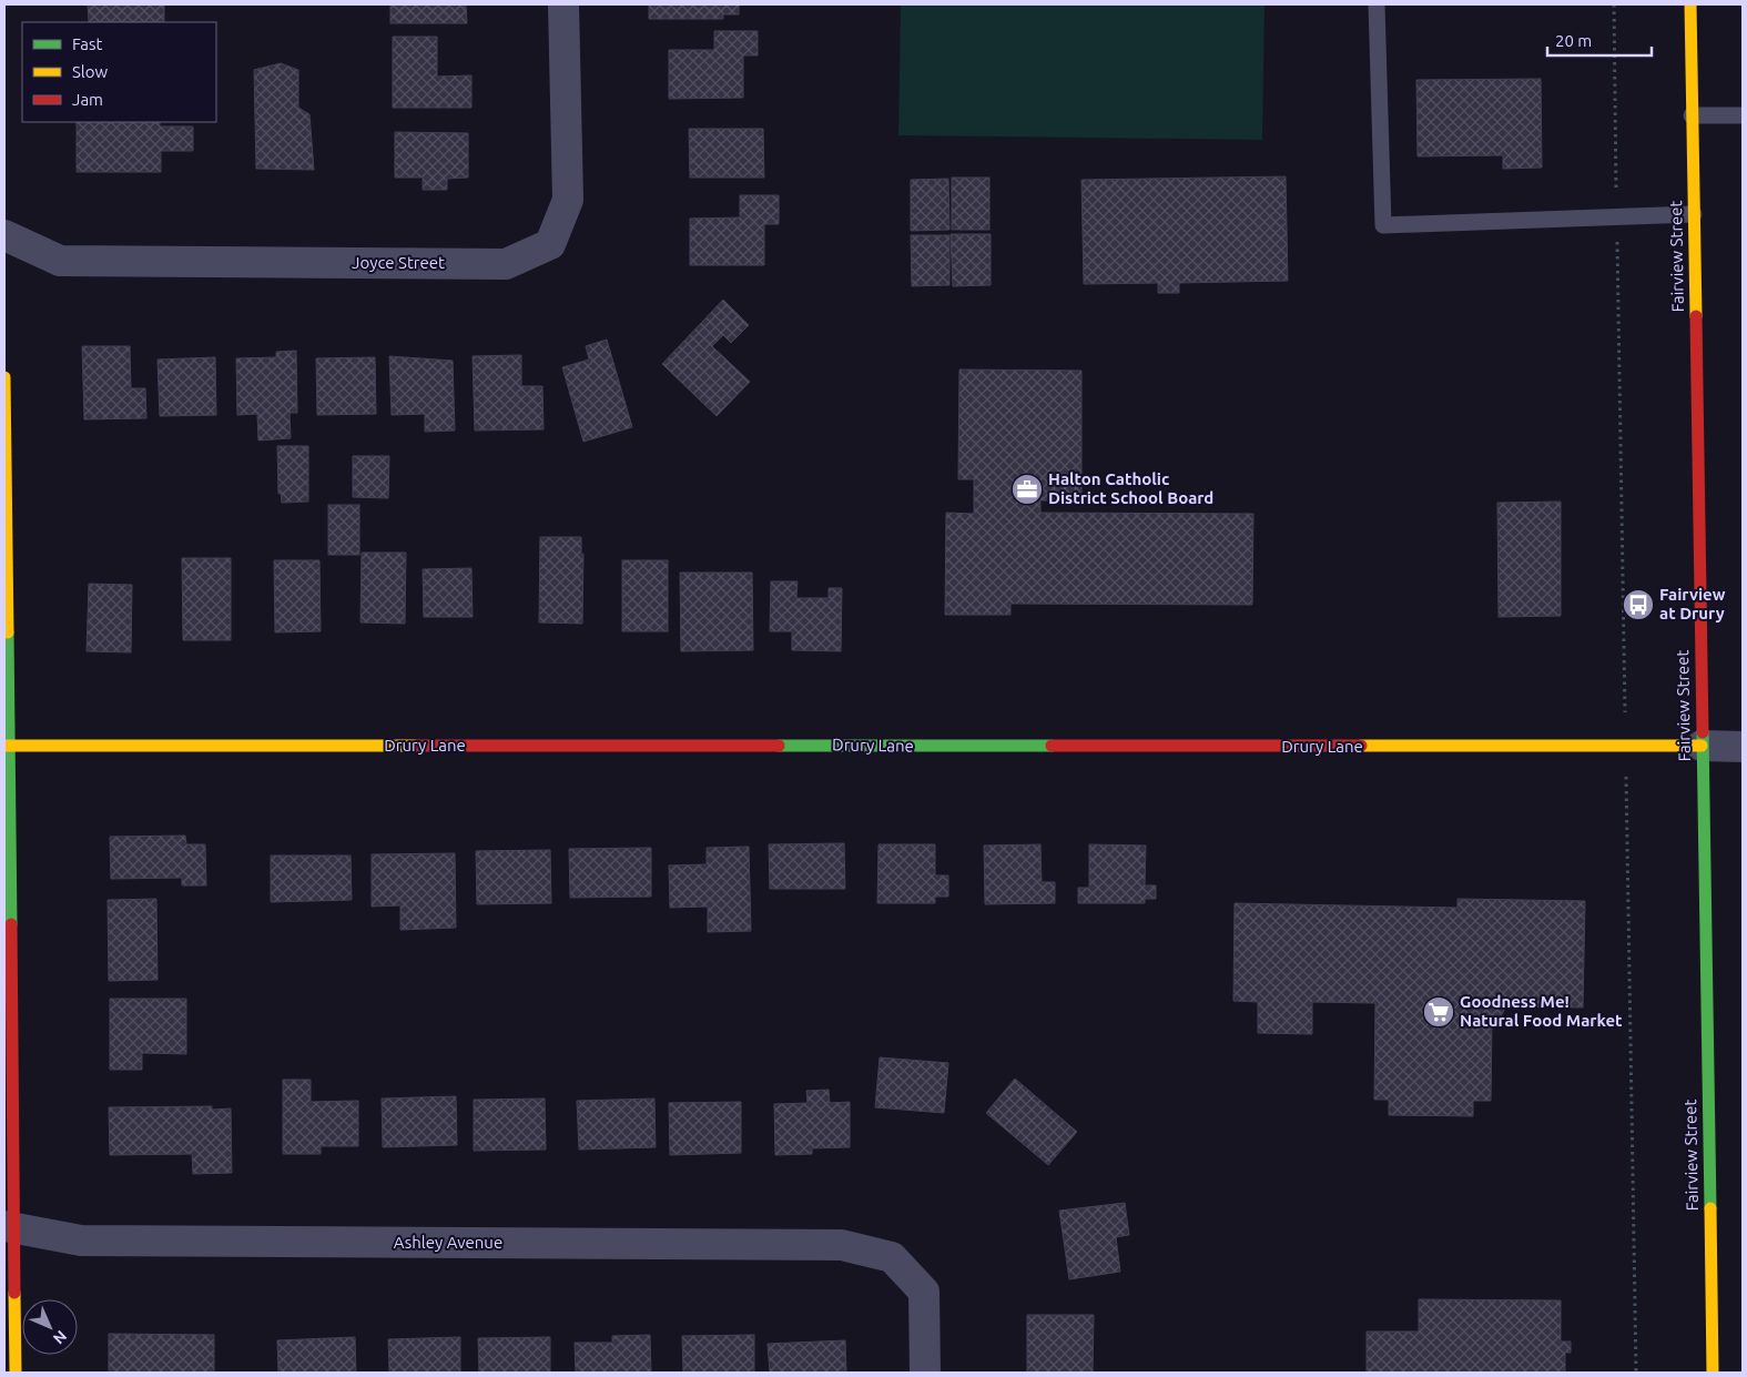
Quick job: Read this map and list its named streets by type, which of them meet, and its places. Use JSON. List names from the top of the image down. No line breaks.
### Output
{"streets":{"street":["Fairview Street","Joyce Street","Drury Lane","Ashley Avenue"]},"crossings":[["Fairview Street","Drury Lane"]],"places":{"office":["Halton Catholic District School Board"],"bus stop":["Fairview at Drury"],"supermarket":["Goodness Me! Natural Food Market"]},"legend":["Fast","Slow","Jam"],"scale_bar":"20 m","north":"bottom right"}
